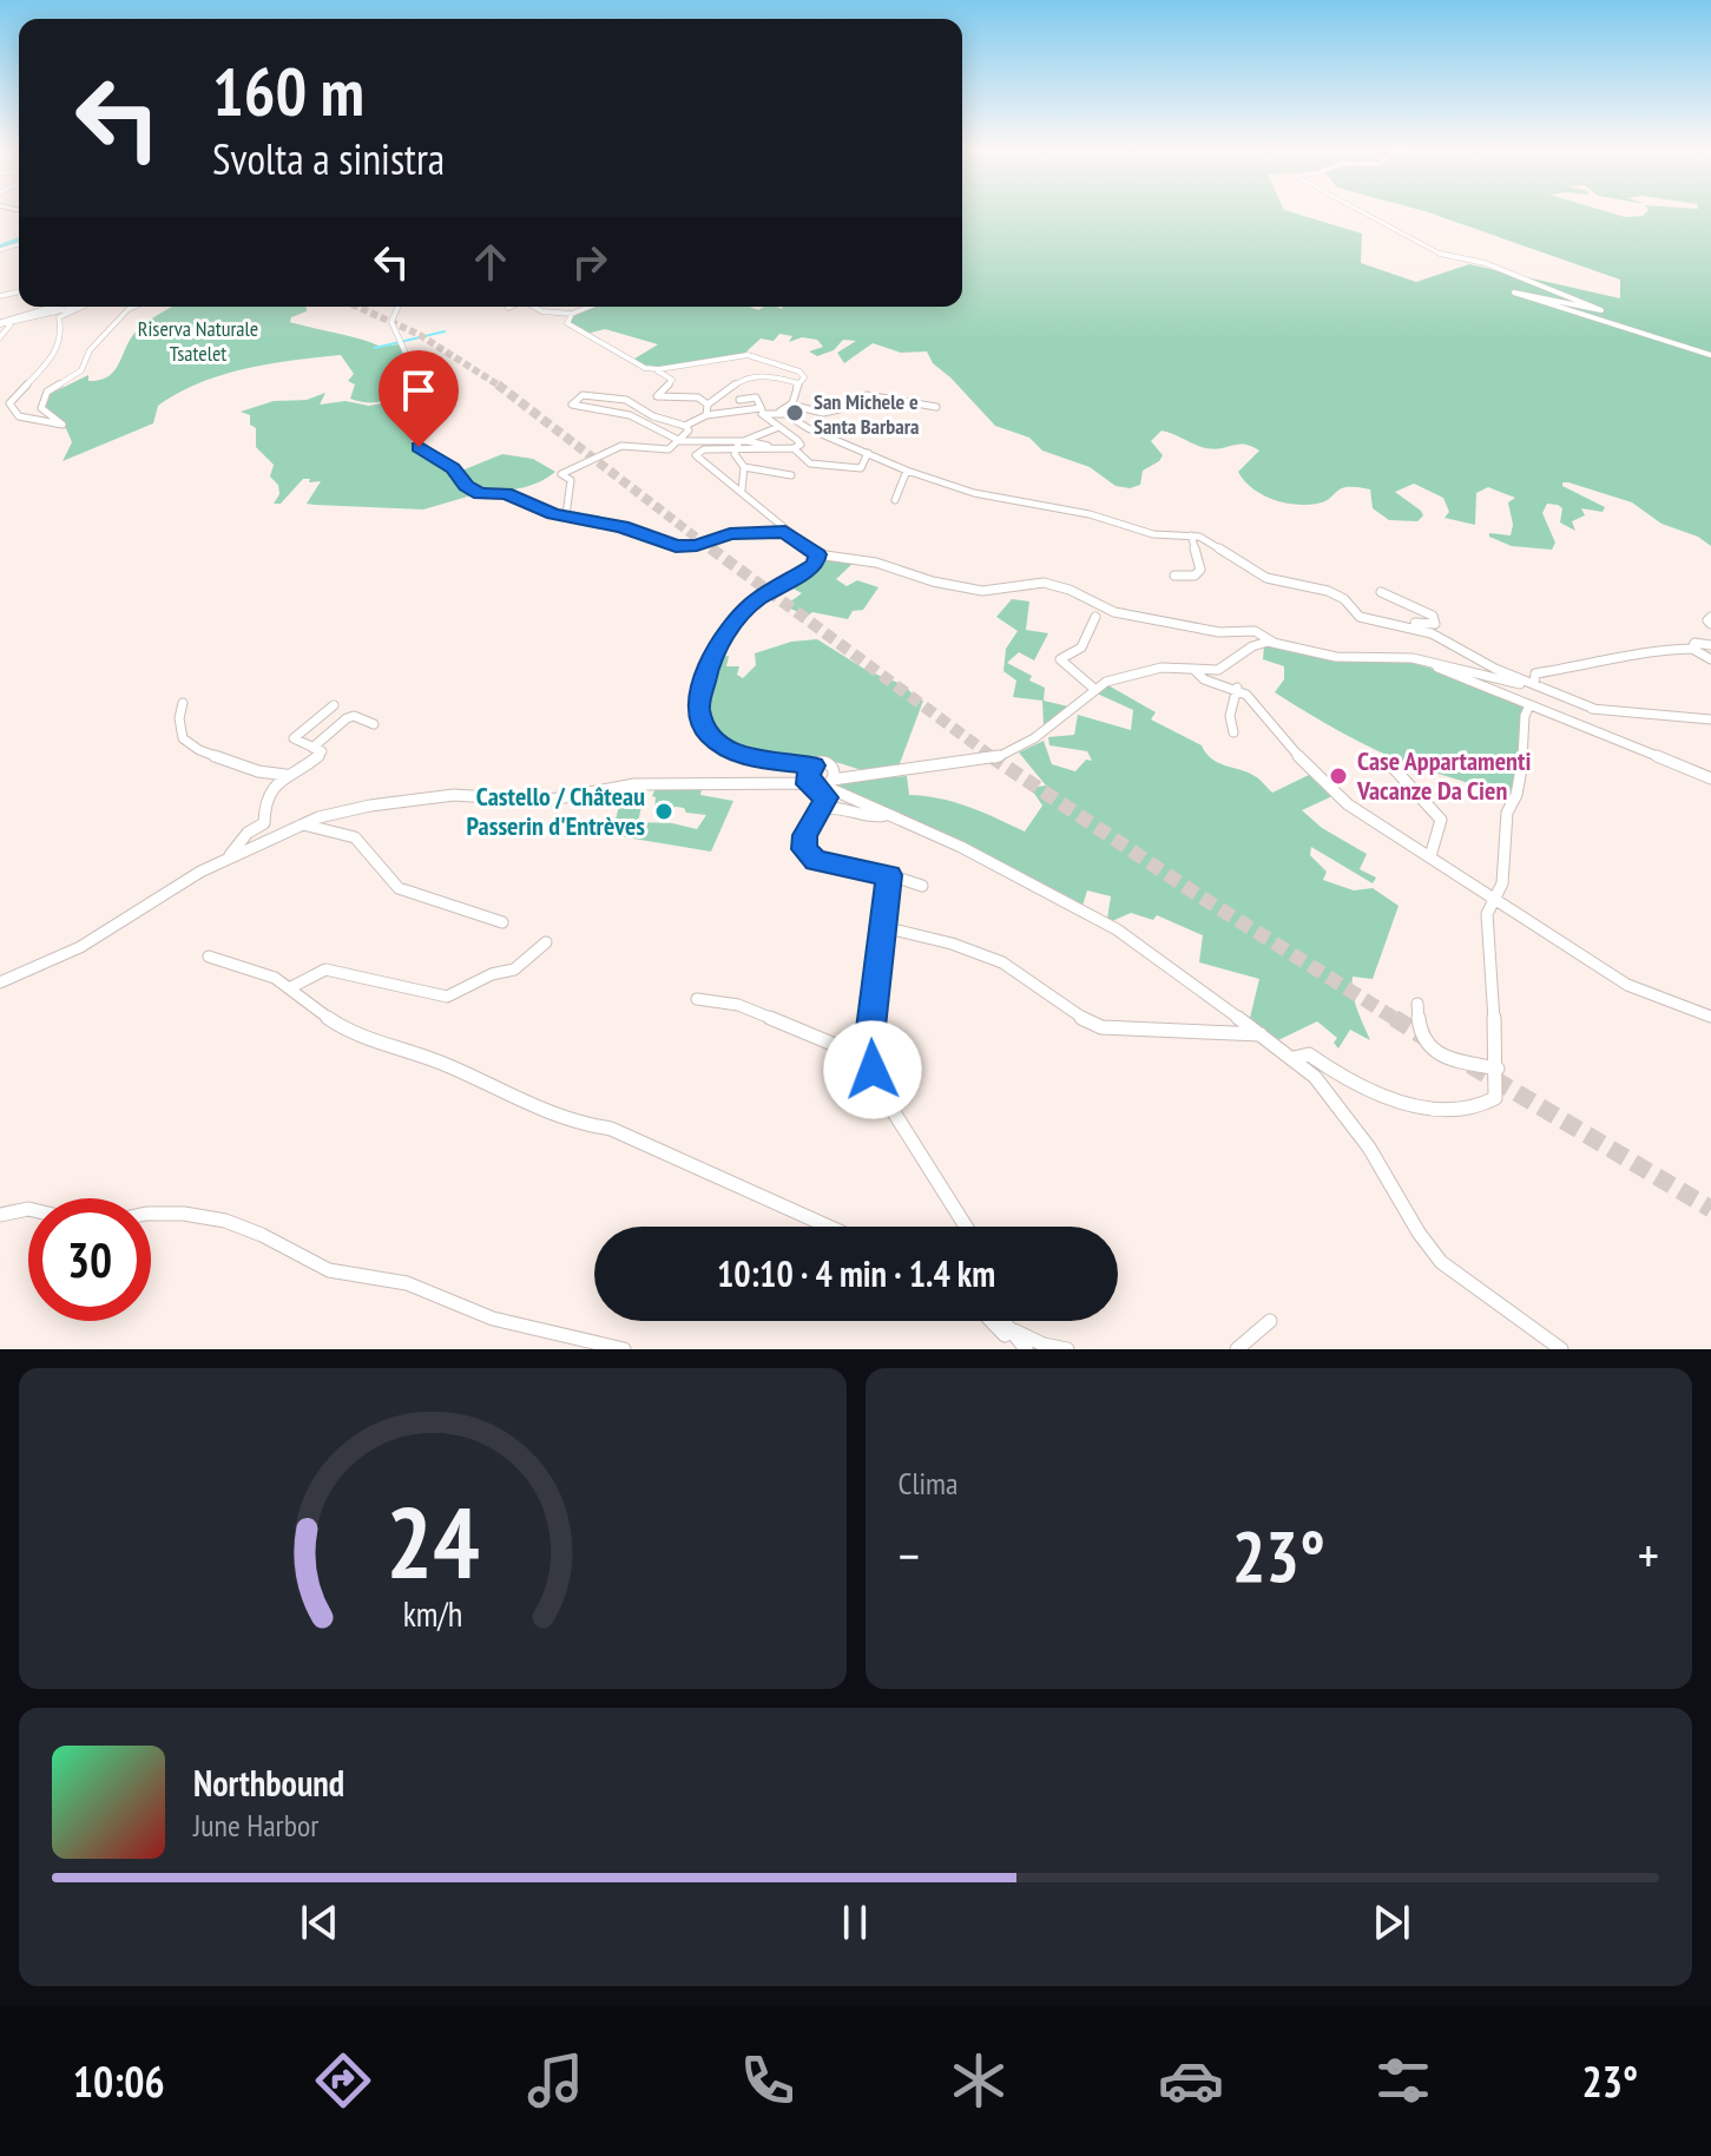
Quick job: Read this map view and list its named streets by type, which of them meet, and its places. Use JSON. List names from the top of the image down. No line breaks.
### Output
{"parks":["Riserva Naturale Tsatelet"],"places":["San Michele e Santa Barbara","Case Appartamenti Vacanze Da Cien","Castello / Château Passerin d'Entrèves"],"page":{"turn":["160 m","Svolta a sinistra"],"limit":"30","trip":"10:10 · 4 min · 1.4 km","tile":"Clima","heat":["−","23°","+"],"song":["Northbound","June Harbor"],"tabs":["10:06","23°"],"gauge":["24","km/h"]}}
